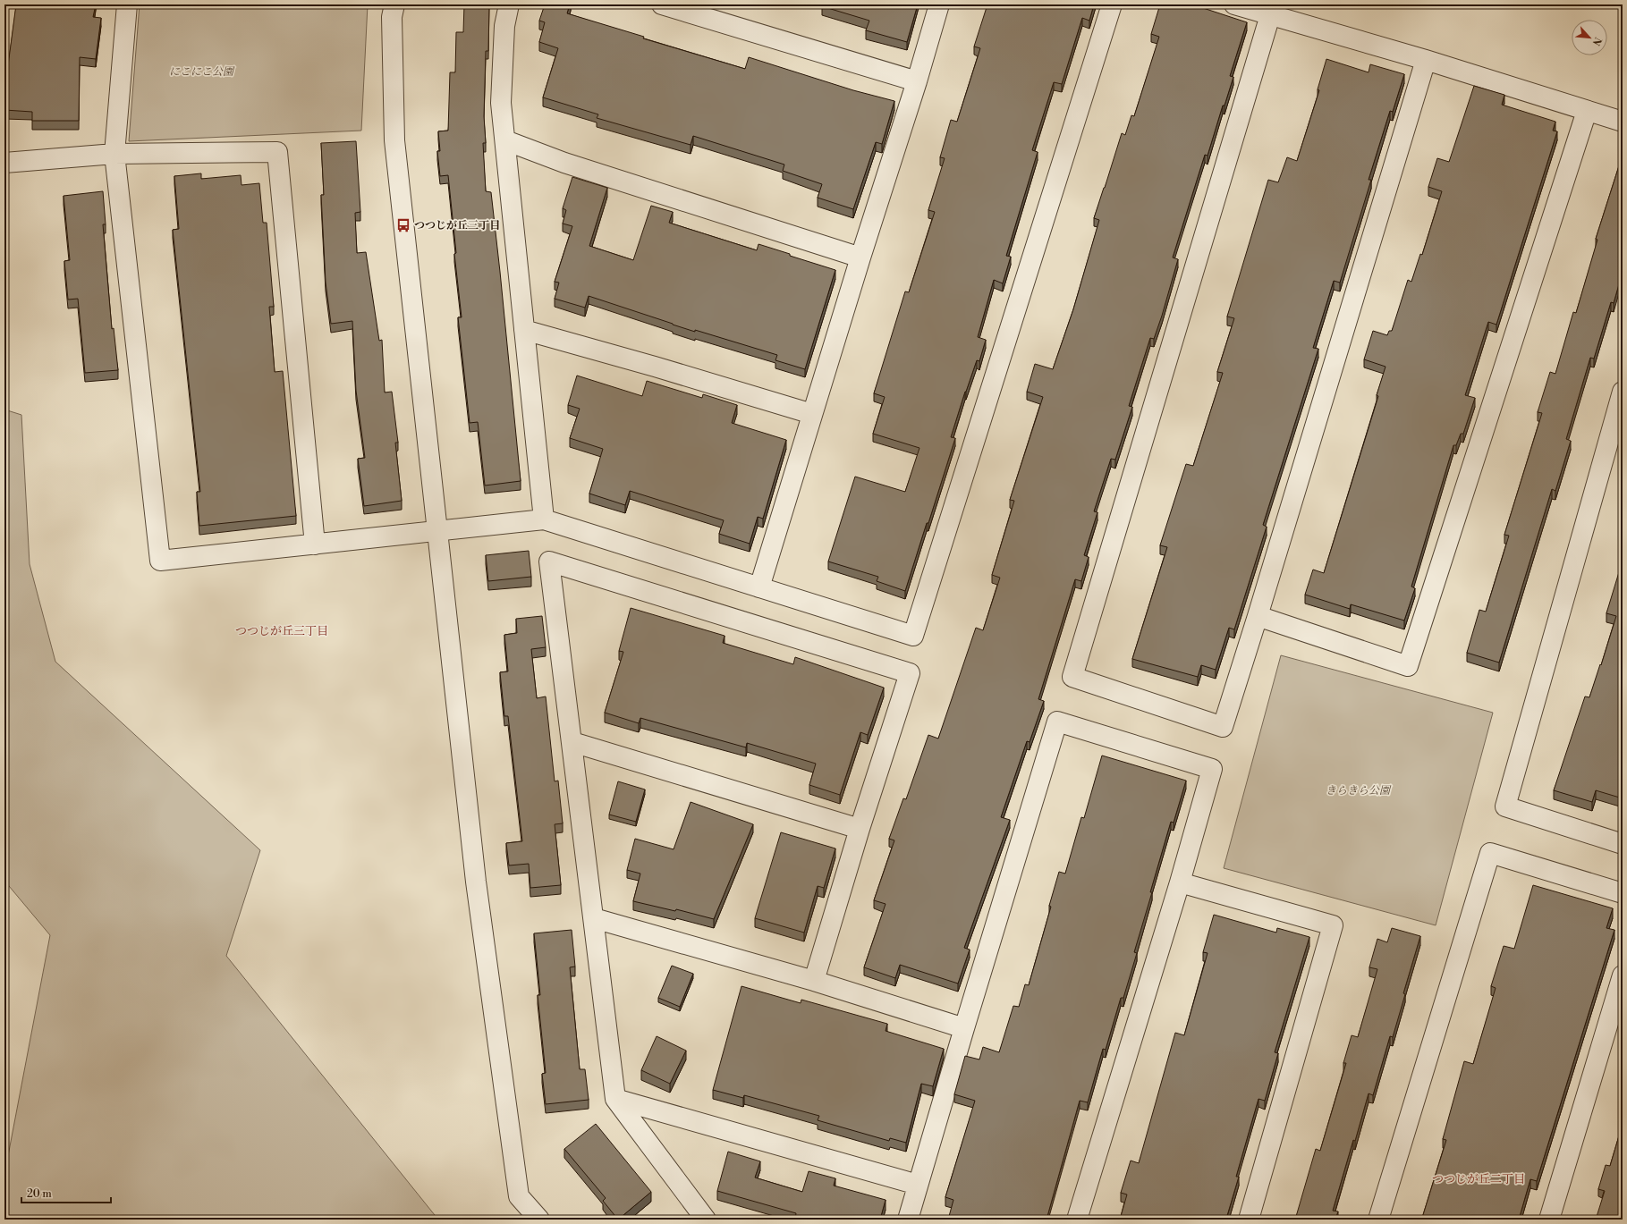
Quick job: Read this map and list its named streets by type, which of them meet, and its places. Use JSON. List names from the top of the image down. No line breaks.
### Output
{"districts":["つつじが丘三丁目","つつじが丘二丁目"],"parks":["にこにこ公園","きらきら公園"],"places":{"bus stop":["つつじが丘三丁目"]},"scale_bar":"20 m","north":"bottom right"}
